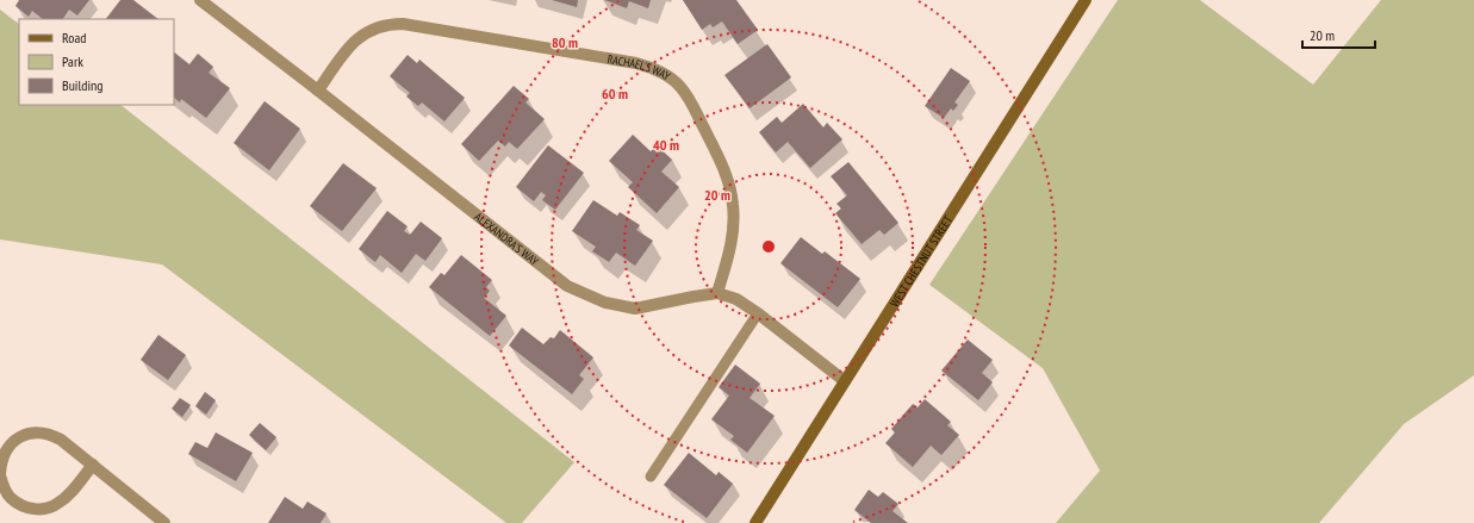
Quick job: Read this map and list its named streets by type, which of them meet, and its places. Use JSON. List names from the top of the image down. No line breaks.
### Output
{"streets":{"main road":["WEST CHESTNUT STREET"],"street":["RACHAEL'S WAY","ALEXANDRA'S WAY"]},"crossings":[["RACHAEL'S WAY","ALEXANDRA'S WAY"],["ALEXANDRA'S WAY","WEST CHESTNUT STREET"]],"legend":["Road","Park","Building"],"scale_bar":"20 m","rings":["80 m","60 m","40 m","20 m"]}
